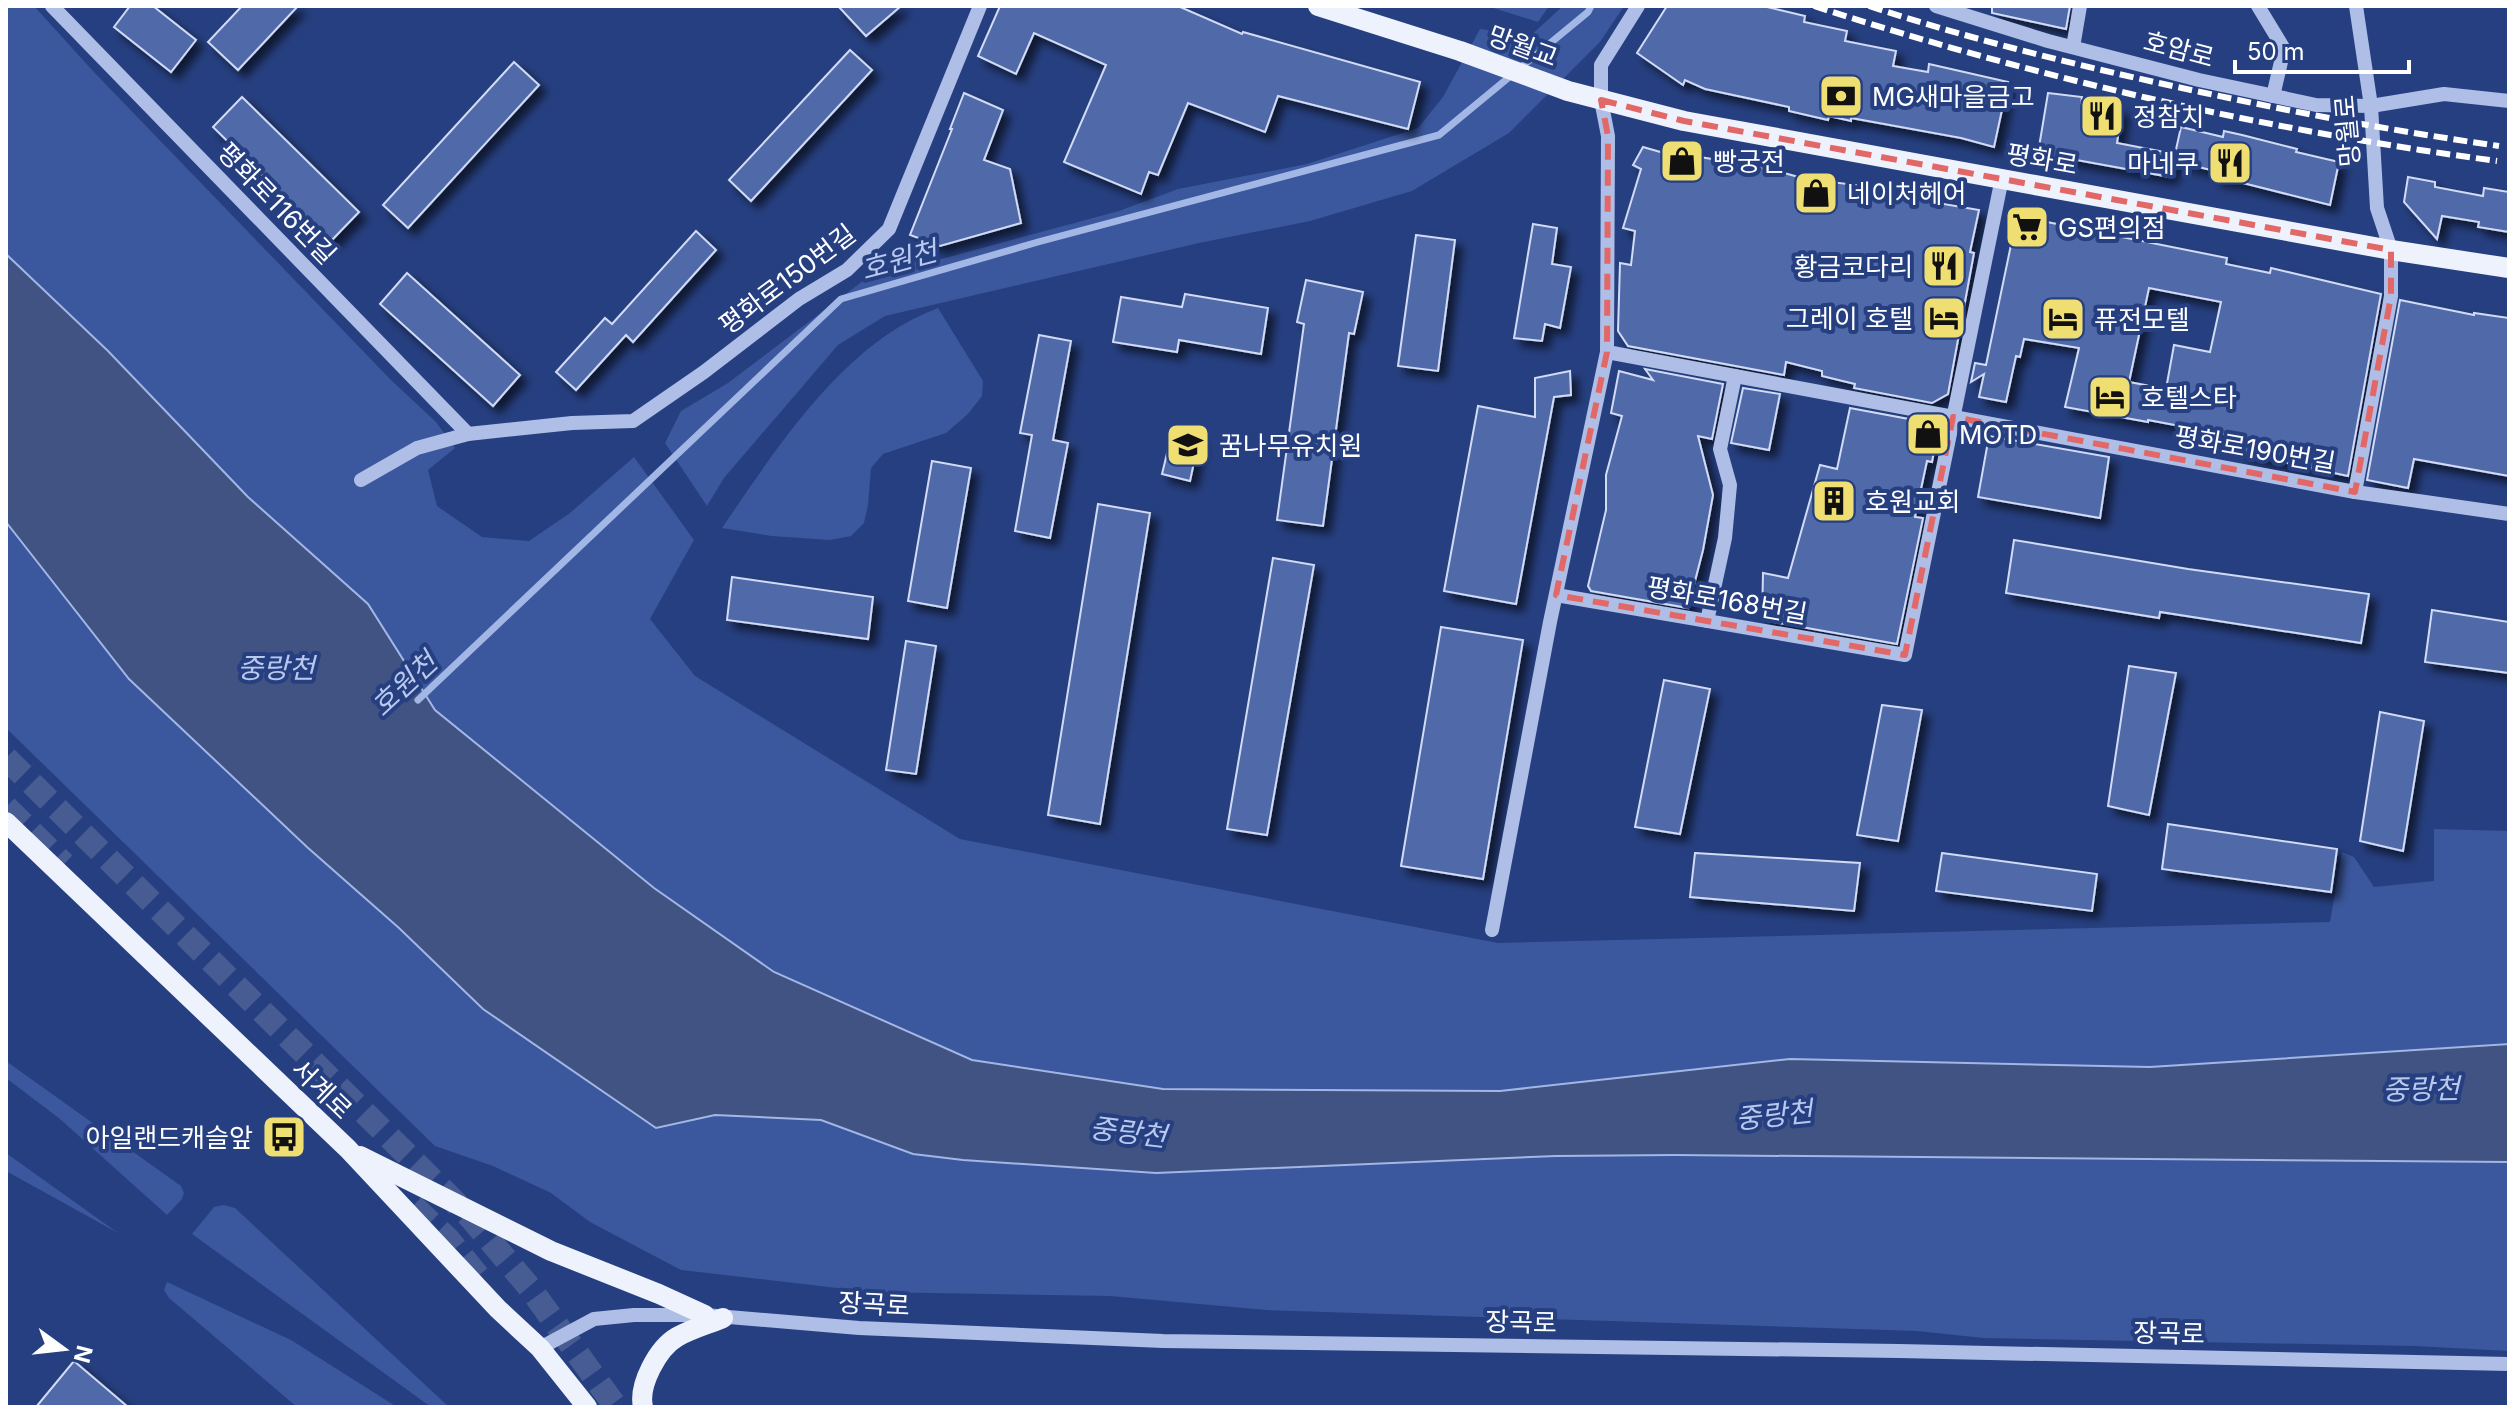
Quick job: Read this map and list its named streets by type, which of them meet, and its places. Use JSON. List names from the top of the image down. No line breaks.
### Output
{"streets":{"main road":["망월교","평화로","서계로"],"street":["호암로","망월로","평화로116번길","평화로150번길","평화로190번길","평화로168번길","장곡로"]},"crossings":[["망월교","평화로"],["호암로","망월로"],["망월로","평화로"],["망월로","평화로190번길"],["평화로","평화로190번길"],["평화로","평화로168번길"],["평화로116번길","평화로150번길"],["평화로190번길","평화로168번길"],["서계로","장곡로"]],"water":["호원천","중랑천"],"places":{"bank":["MG새마을금고"],"restaurant":["정참치","마네쿠","황금코다리"],"shop":["빵궁전","네이처헤어","MOTD"],"supermarket":["GS편의점"],"hotel":["그레이 호텔","퓨전모텔","호텔스타"],"school or university":["꿈나무유치원"],"building":["호원교회"],"bus stop":["아일랜드캐슬앞"]},"scale_bar":"50 m","north":"right"}
